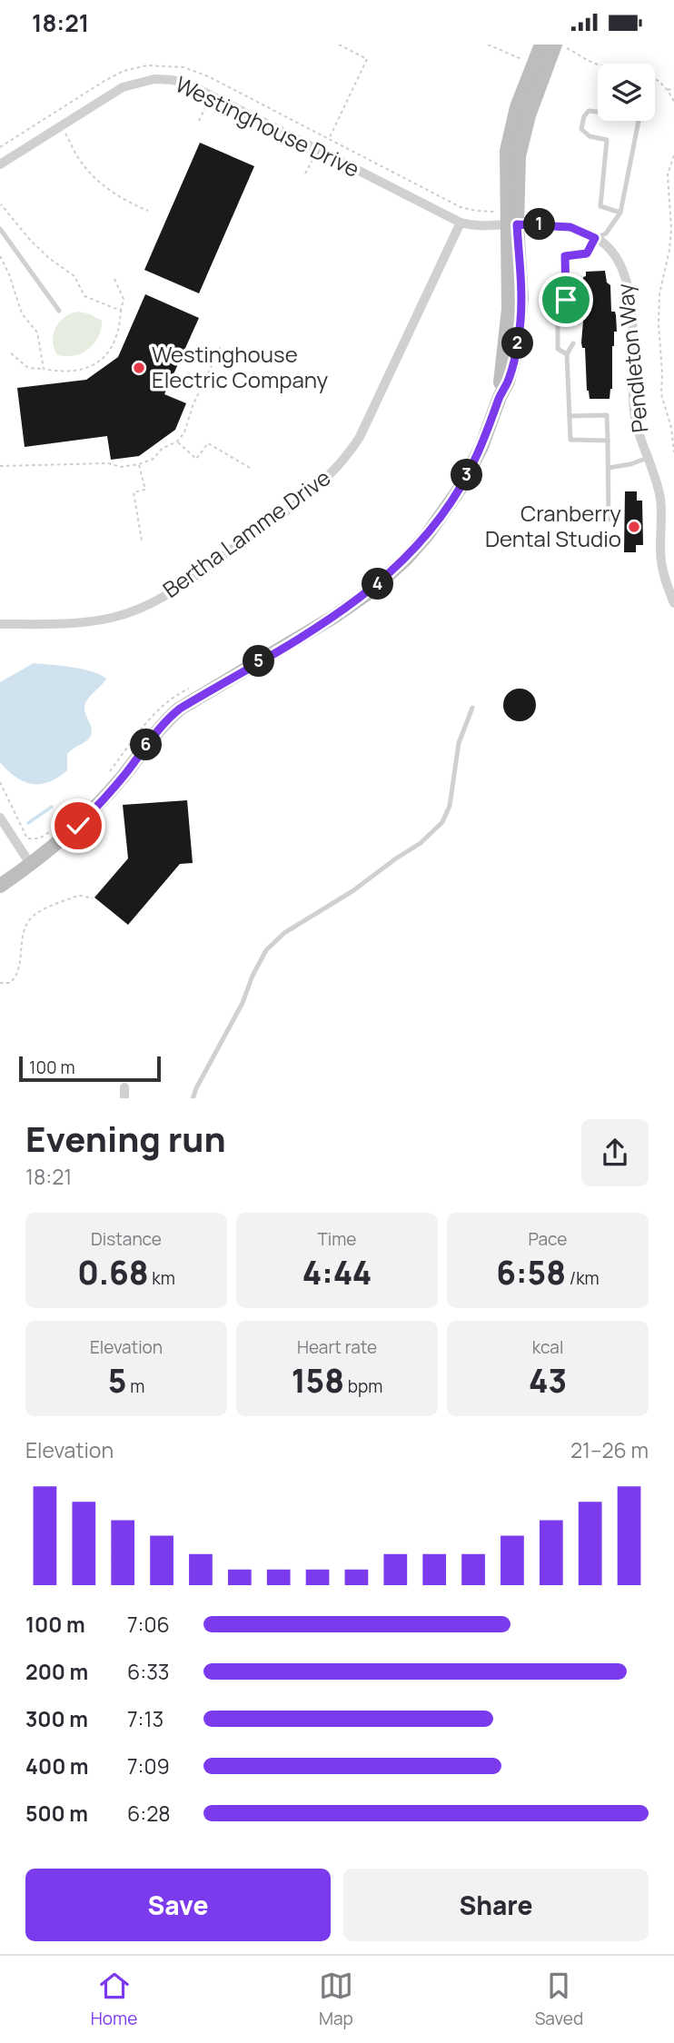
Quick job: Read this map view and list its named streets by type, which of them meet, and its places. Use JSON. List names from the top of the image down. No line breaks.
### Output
{"streets":{"street":["Westinghouse Drive","Pendleton Way","Bertha Lamme Drive"]},"crossings":[["Westinghouse Drive","Pendleton Way"],["Westinghouse Drive","Bertha Lamme Drive"]],"places":["Westinghouse Electric Company","Cranberry Dental Studio"],"scale_bar":"100 m","page":{"status":"18:21","pins":["1","2","3","4","5","6"],"scale":"100 m","heading":["Evening run","18:21"],"stats":[["Distance","0.68 km"],["Time","4:44"],["Pace","6:58 /km"],["Elevation","5 m"],["Heart rate","158 bpm"],["kcal","43"]],"chart":["Elevation","21–26 m"],"list":[{"name":"100 m","note":"7:06"},{"name":"200 m","note":"6:33"},{"name":"300 m","note":"7:13"},{"name":"400 m","note":"7:09"},{"name":"500 m","note":"6:28"}],"buttons":["Save","Share"],"tabs":["Home","Map","Saved"]}}
